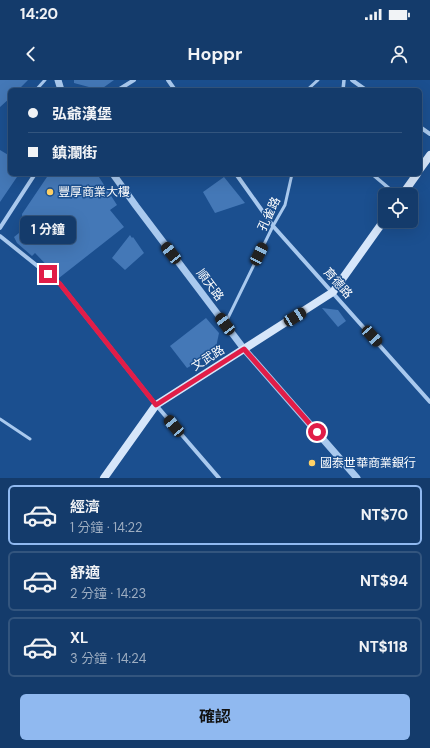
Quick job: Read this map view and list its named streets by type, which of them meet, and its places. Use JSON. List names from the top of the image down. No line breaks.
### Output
{"streets":{"main road":["文武路"],"street":["育德路","順天路"],"lane":["孔雀路"]},"crossings":[["孔雀路","育德路"],["孔雀路","順天路"],["育德路","文武路"],["順天路","文武路"]],"places":["豐厚商業大樓","國泰世華商業銀行"],"page":{"status":"14:20","header":"Hoppr","banner":["弘爺漢堡","鎮瀾街"],"bubble":"1 分鐘","list":[{"name":"經濟","note":"1 分鐘 · 14:22","value":"NT$70"},{"name":"舒適","note":"2 分鐘 · 14:23","value":"NT$94"},{"name":"XL","note":"3 分鐘 · 14:24","value":"NT$118"}],"buttons":"確認"}}
